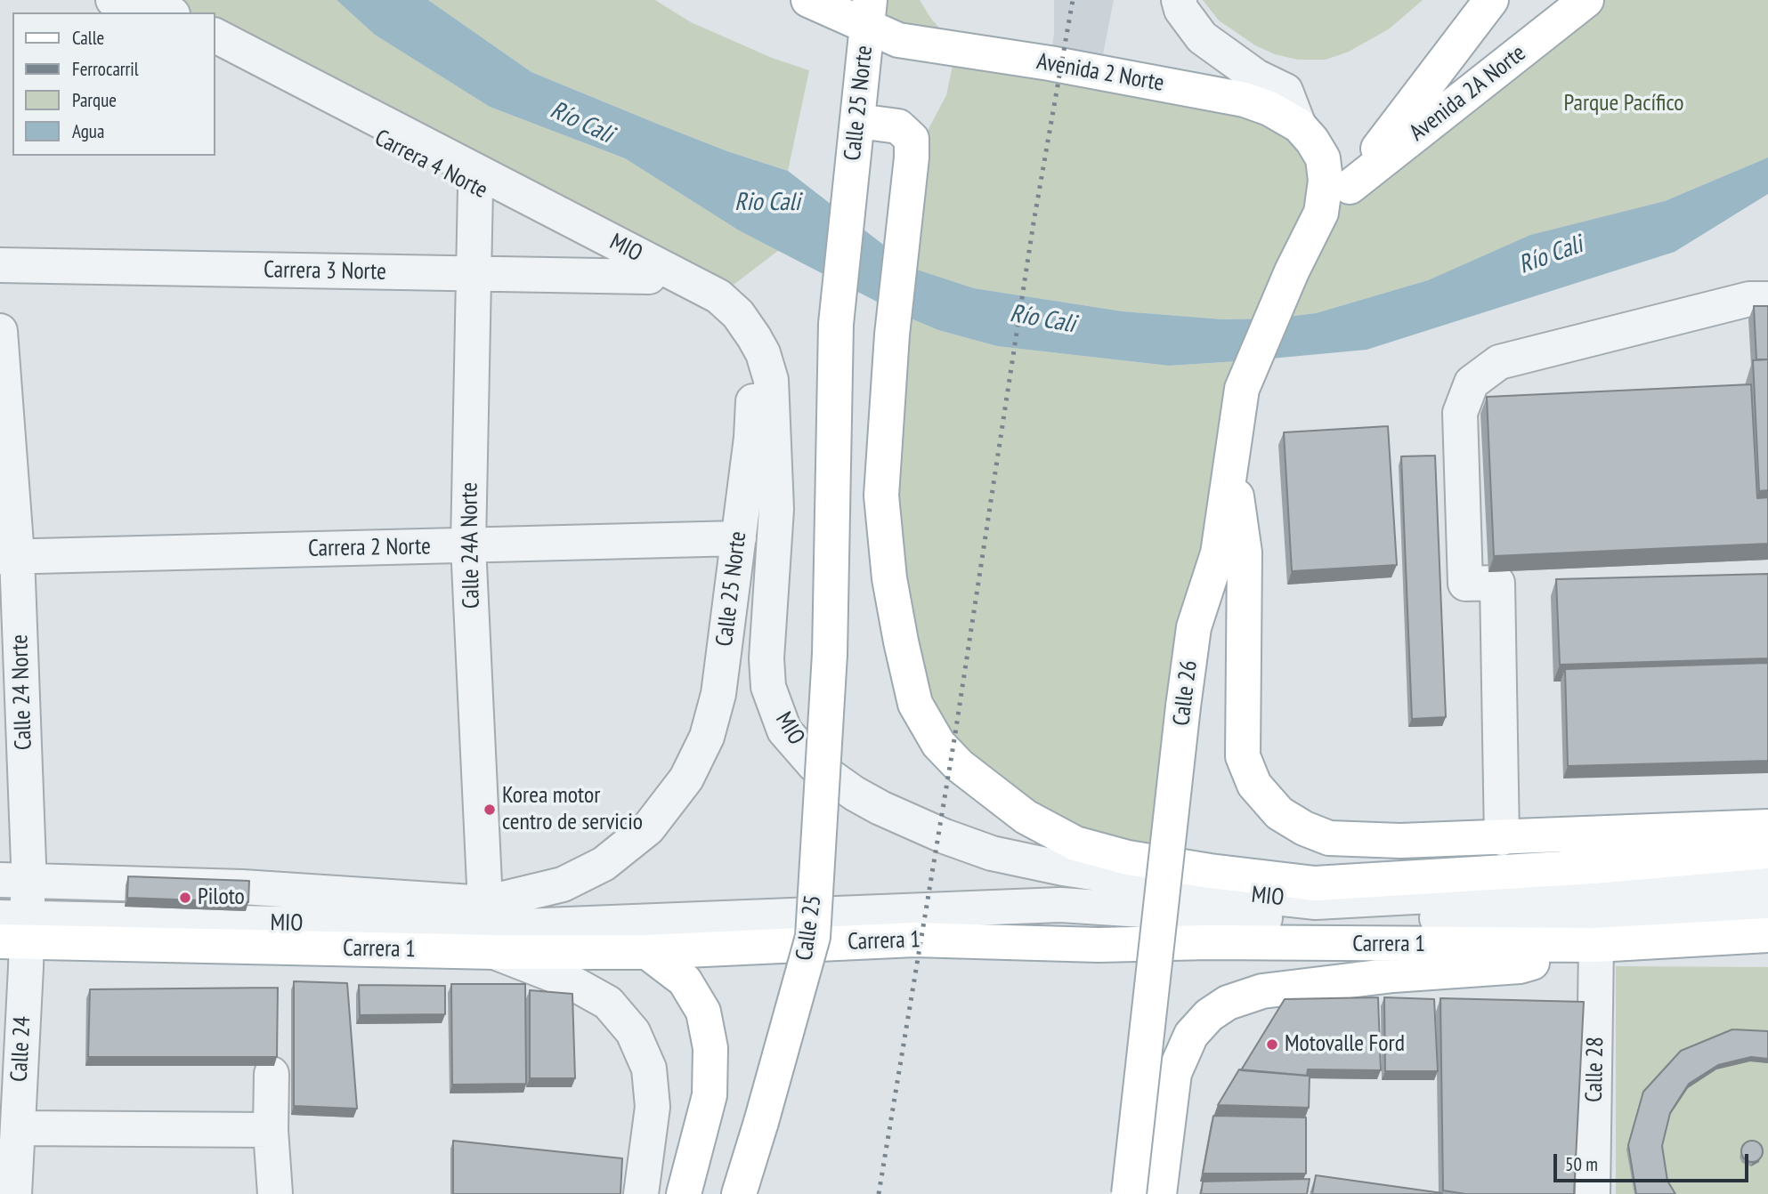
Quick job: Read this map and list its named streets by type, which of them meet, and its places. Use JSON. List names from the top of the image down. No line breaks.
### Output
{"streets":{"main road":["Avenida 2 Norte","Avenida 2A Norte","Calle 25 Norte","Calle 26","Calle 25","Carrera 1"],"street":["Carrera 4 Norte","MIO","Carrera 3 Norte","Calle 24A Norte","Carrera 2 Norte","Calle 24 Norte","Calle 24","Calle 28"]},"crossings":[["Avenida 2 Norte","Calle 25 Norte"],["Avenida 2 Norte","Calle 26"],["Calle 25 Norte","Carrera 4 Norte"],["Calle 25 Norte","Carrera 3 Norte"],["Calle 25 Norte","Calle 24A Norte"],["Calle 25 Norte","Carrera 2 Norte"],["Calle 25 Norte","Calle 25"],["Carrera 4 Norte","Carrera 3 Norte"],["Carrera 4 Norte","Calle 24A Norte"],["MIO","Calle 24 Norte"],["MIO","Carrera 1"],["MIO","Calle 24"],["Carrera 3 Norte","Calle 24A Norte"],["Calle 24A Norte","Carrera 2 Norte"],["Carrera 2 Norte","Calle 24 Norte"],["Calle 24 Norte","Carrera 1"],["Calle 24 Norte","Calle 24"],["Carrera 1","Calle 24"],["Carrera 1","Calle 28"]],"water":["Río Cali","Rio Cali"],"parks":["Parque Pacífico"],"places":["Korea motor centro de servicio","Piloto","Motovalle Ford"],"legend":["Calle","Ferrocarril","Parque","Agua"],"scale_bar":"50 m"}
